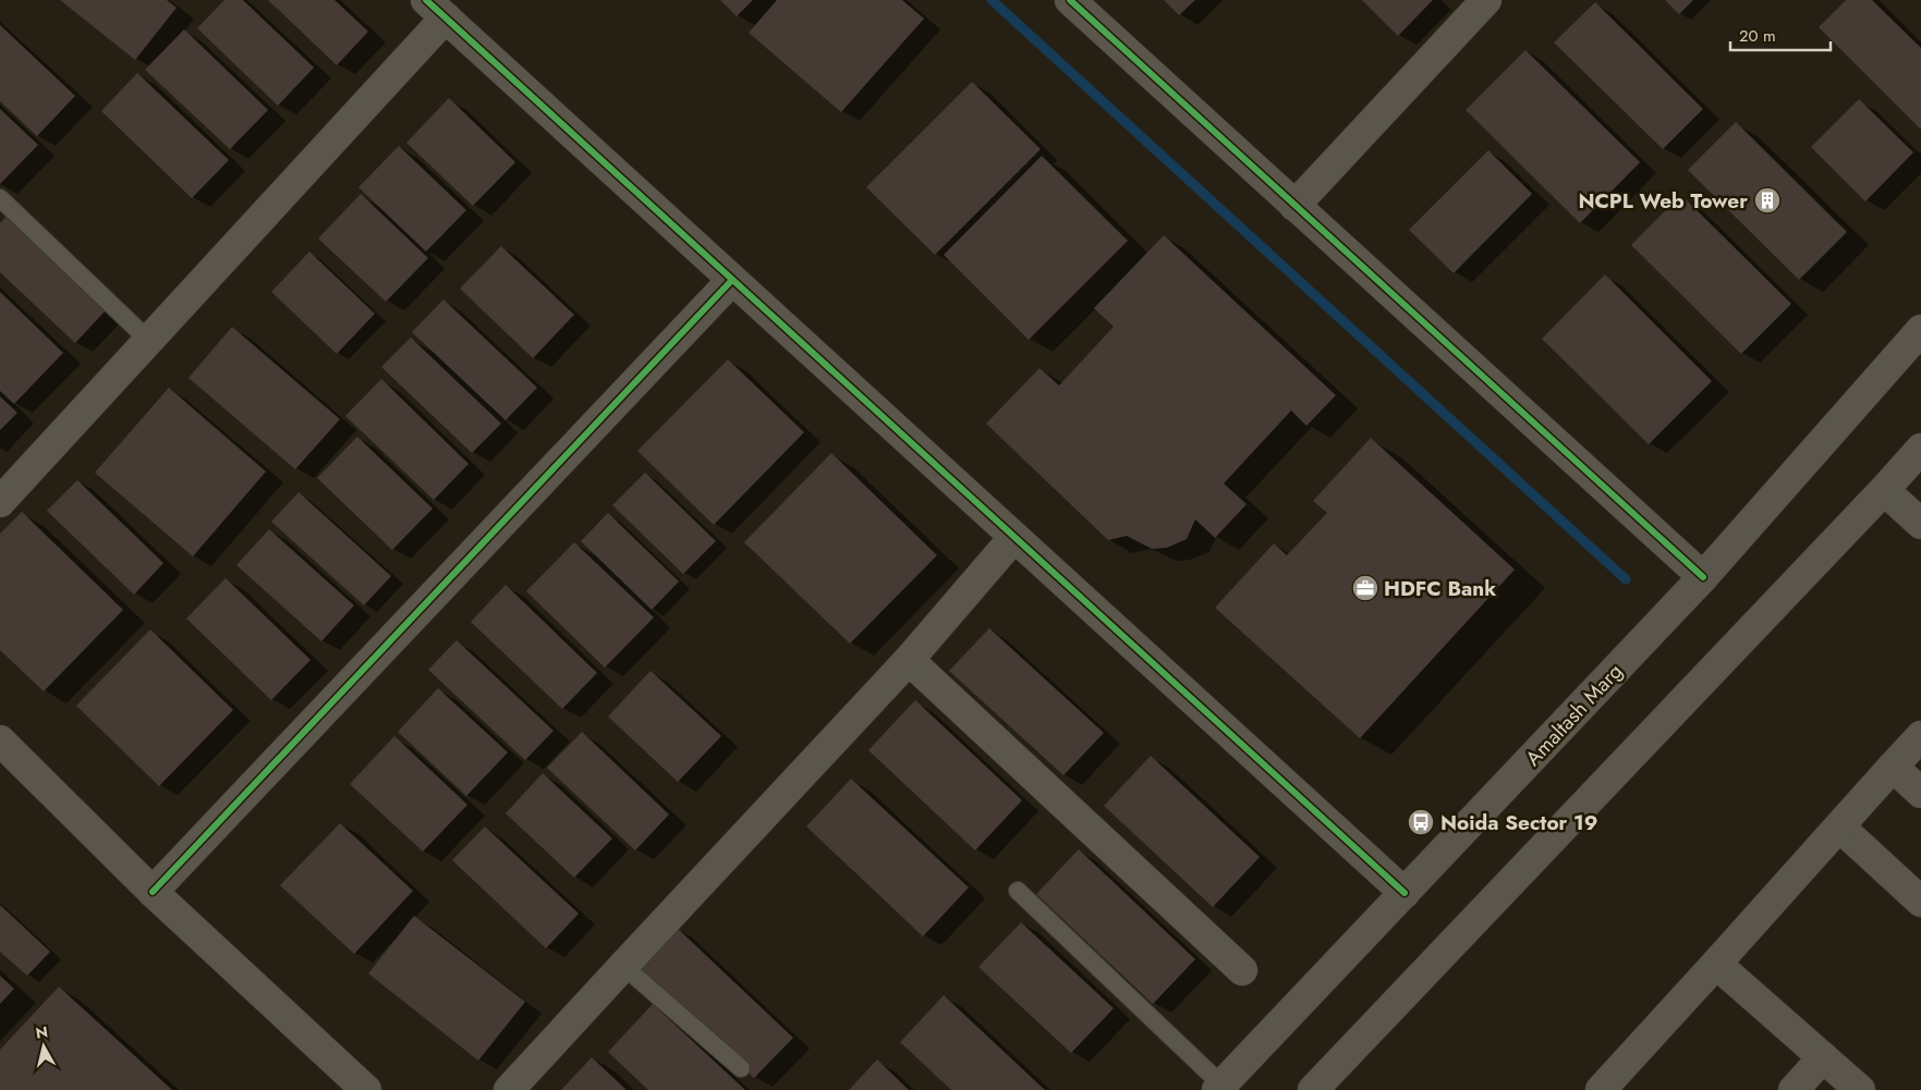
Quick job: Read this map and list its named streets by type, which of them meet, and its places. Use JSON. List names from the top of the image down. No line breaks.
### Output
{"streets":{"street":["Amaltash Marg"]},"places":{"building":["NCPL Web Tower"],"office":["HDFC Bank"],"bus stop":["Noida Sector 19"]},"scale_bar":"20 m","north":"top"}
